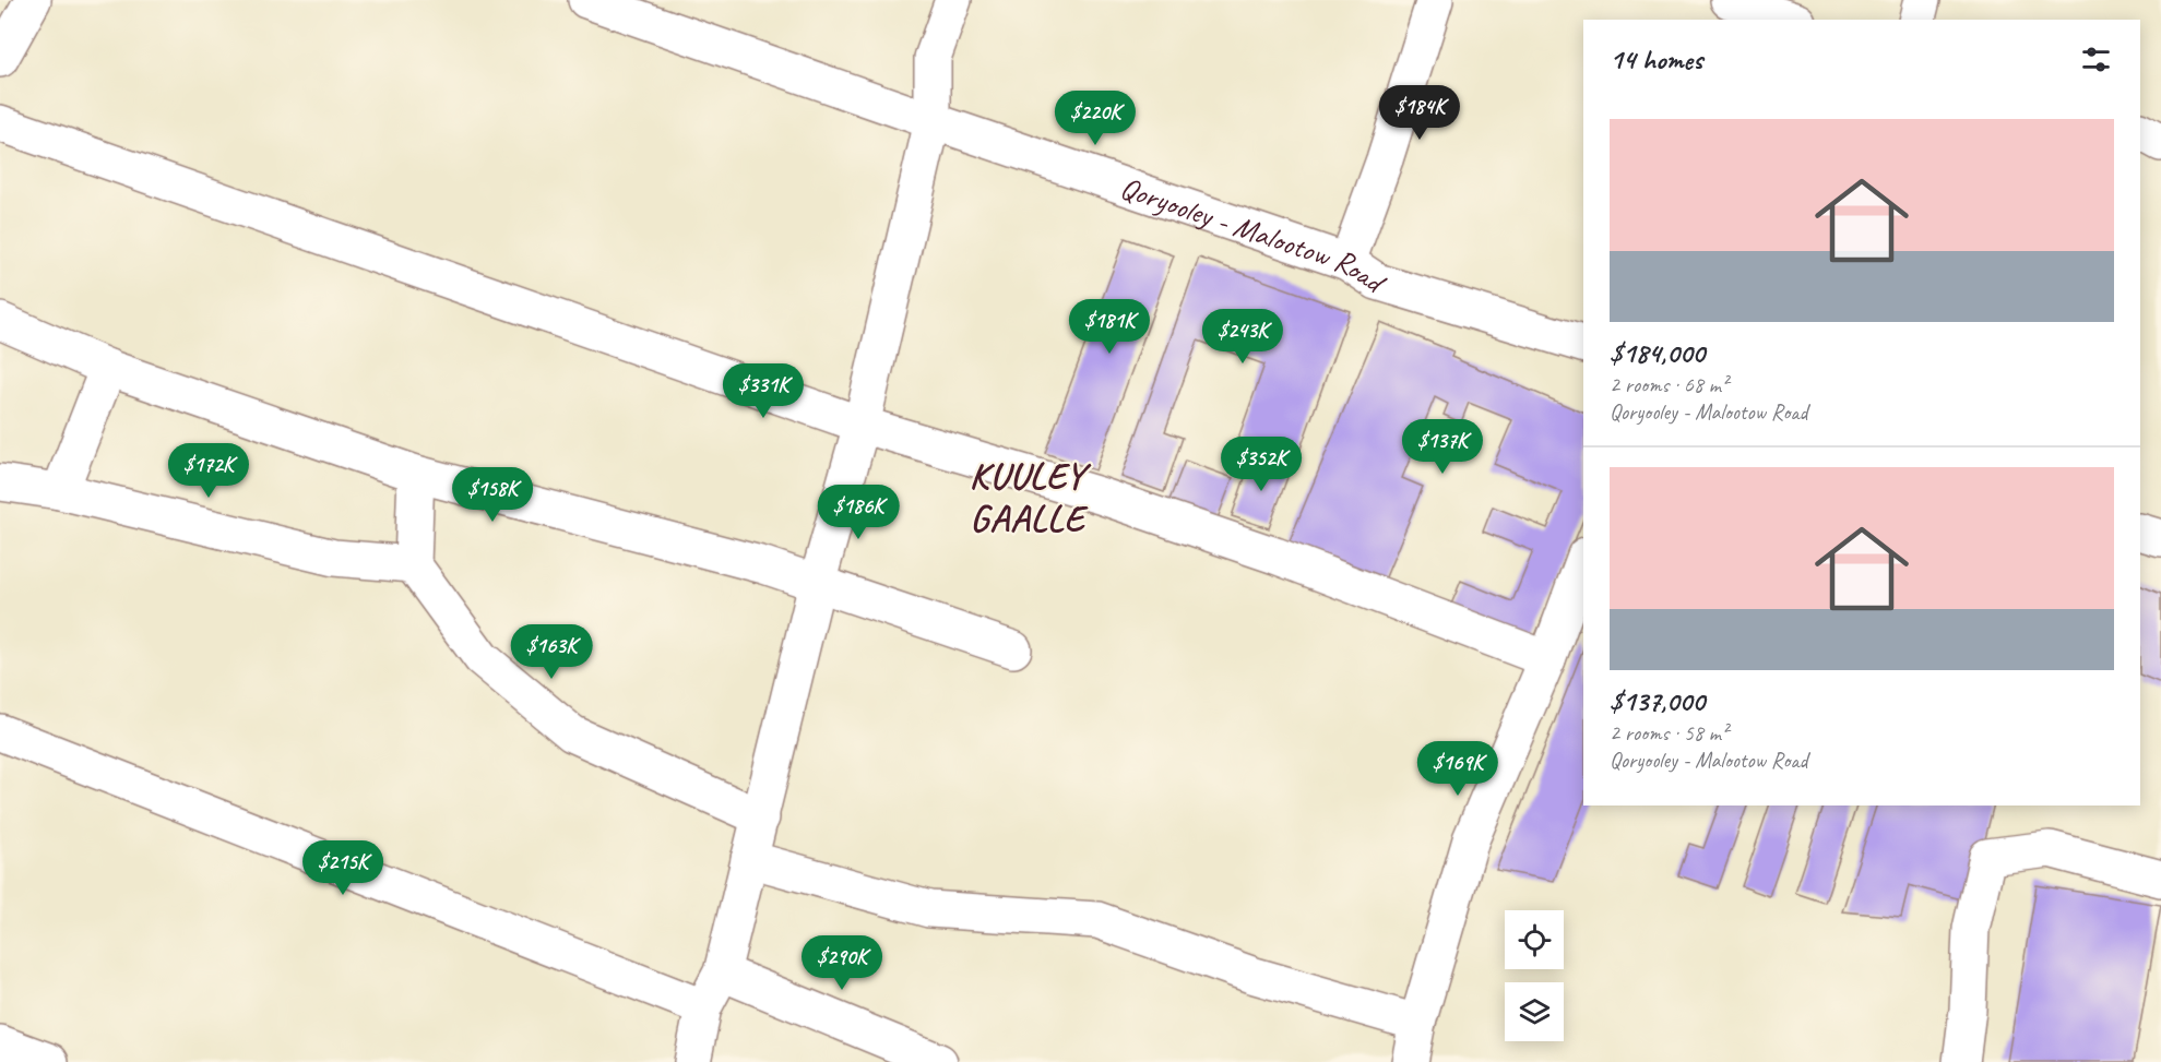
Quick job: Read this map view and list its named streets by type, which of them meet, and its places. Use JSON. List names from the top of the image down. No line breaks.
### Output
{"streets":{"street":["Qoryooley - Malootow Road"]},"districts":["KUULEY GAALLE"],"page":{"heading":"14 homes","price":["$184K","$220K","$181K","$243K","$331K","$137K","$352K","$172K","$158K","$186K","$163K","$169K","$215K","$290K"],"list":[{"name":"$184,000","note":"2 rooms · 68 m² · Qoryooley - Malootow Road"},{"name":"$137,000","note":"2 rooms · 58 m² · Qoryooley - Malootow Road"}]}}
